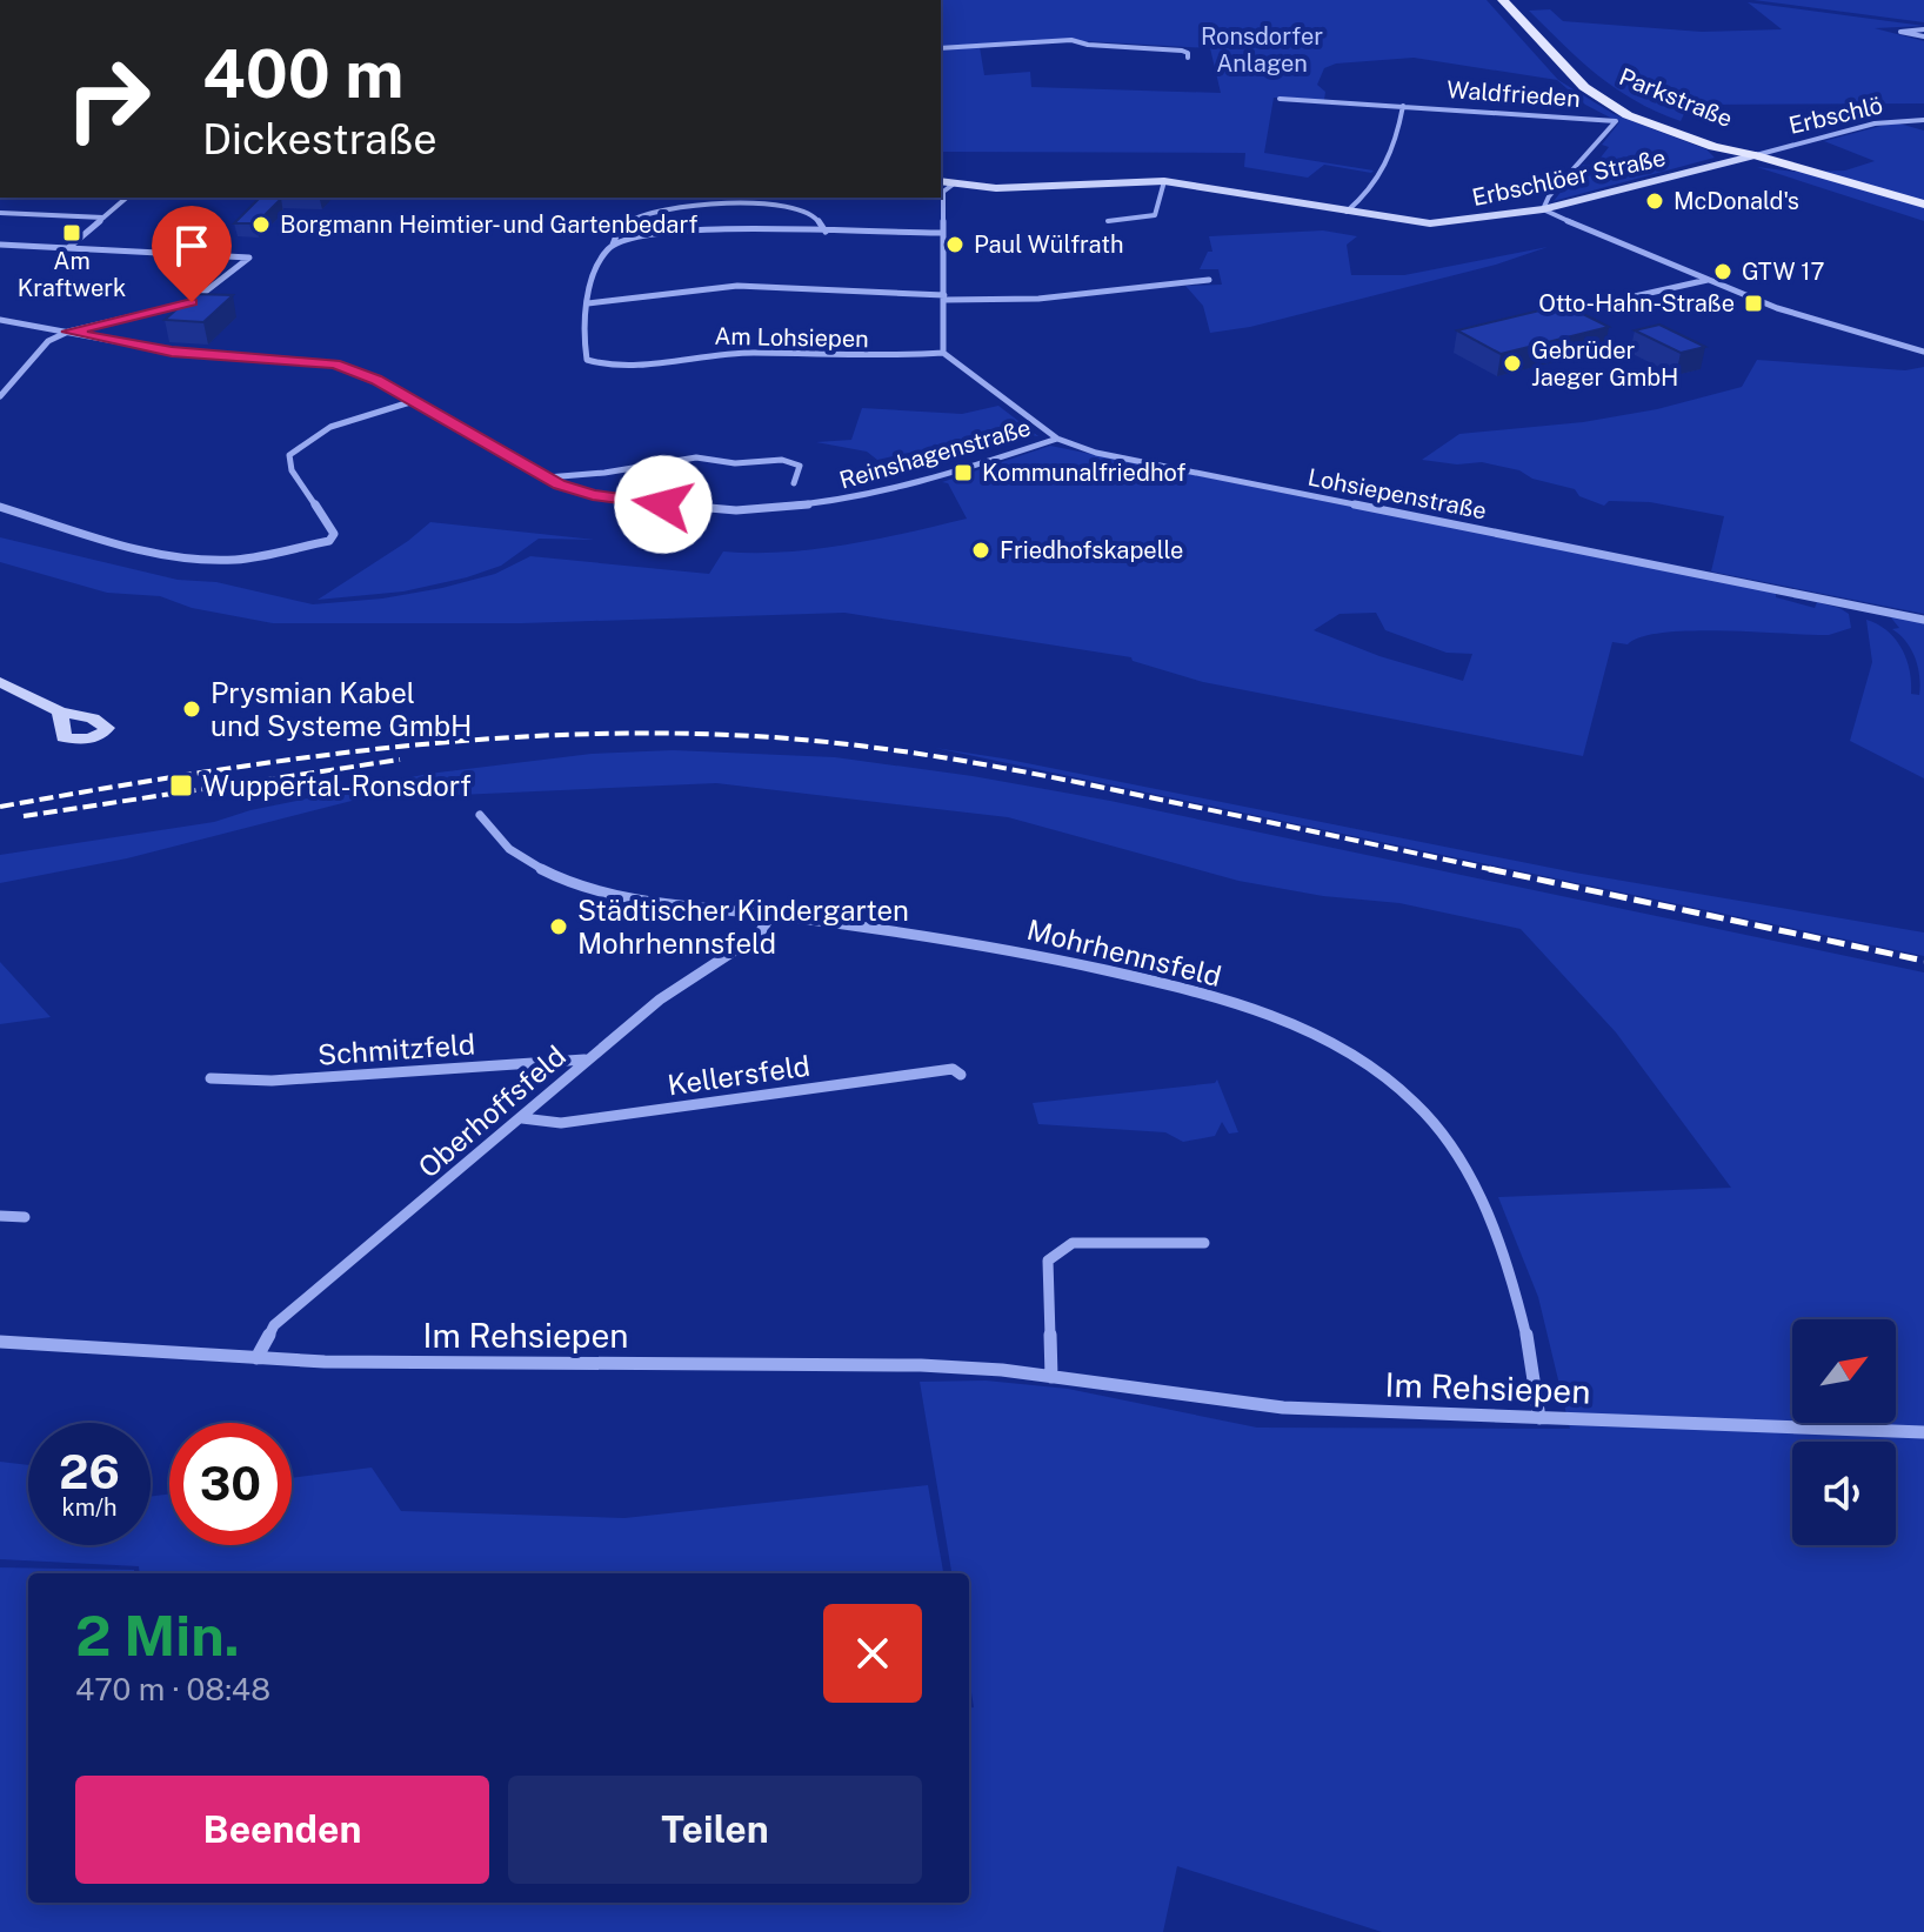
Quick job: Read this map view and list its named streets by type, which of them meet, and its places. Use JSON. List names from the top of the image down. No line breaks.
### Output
{"streets":{"main road":["Parkstraße"],"street":["Waldfrieden","Erbschlö","Erbschlöer Straße","Am Lohsiepen","Reinshagenstraße","Lohsiepenstraße","Mohrhennsfeld","Schmitzfeld","Kellersfeld","Oberhoffsfeld","Im Rehsiepen"]},"crossings":[["Waldfrieden","Erbschlöer Straße"],["Parkstraße","Erbschlö"],["Parkstraße","Erbschlöer Straße"],["Erbschlö","Erbschlöer Straße"],["Am Lohsiepen","Lohsiepenstraße"],["Reinshagenstraße","Lohsiepenstraße"],["Mohrhennsfeld","Oberhoffsfeld"],["Mohrhennsfeld","Im Rehsiepen"],["Schmitzfeld","Oberhoffsfeld"],["Kellersfeld","Oberhoffsfeld"],["Oberhoffsfeld","Im Rehsiepen"]],"parks":["Ronsdorfer Anlagen"],"places":{"other":["McDonald's","Borgmann Heimtier- und Gartenbedarf","Paul Wülfrath","GTW 17","Gebrüder Jaeger GmbH","Friedhofskapelle","Prysmian Kabel und Systeme GmbH","Städtischer Kindergarten Mohrhennsfeld"],"transit":["Am Kraftwerk","Otto-Hahn-Straße","Kommunalfriedhof","Wuppertal-Ronsdorf"]},"north":"top right","page":{"turn":["400 m","Dickestraße"],"speed":"26 km/h","limit":"30","heading":["2 Min.","470 m · 08:48"],"buttons":["Beenden","Teilen"]}}
